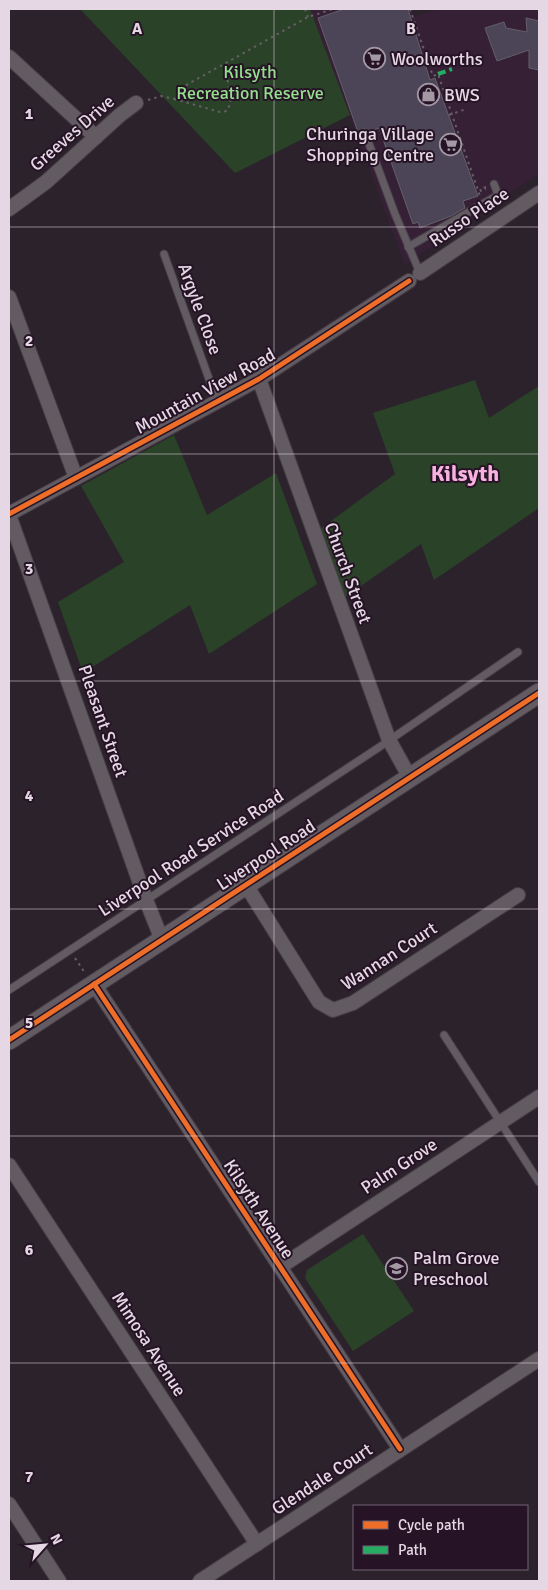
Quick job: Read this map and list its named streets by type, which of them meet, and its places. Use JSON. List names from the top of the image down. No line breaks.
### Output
{"streets":{"main road":["Liverpool Road"],"street":["Greeves Drive","Russo Place","Mountain View Road","Church Street","Pleasant Street","Wannan Court","Palm Grove","Kilsyth Avenue","Mimosa Avenue","Glendale Court"],"lane":["Argyle Close","Liverpool Road Service Road"]},"crossings":[["Russo Place","Mountain View Road"],["Argyle Close","Mountain View Road"],["Mountain View Road","Church Street"],["Mountain View Road","Pleasant Street"],["Church Street","Liverpool Road Service Road"],["Church Street","Liverpool Road"],["Pleasant Street","Liverpool Road Service Road"],["Pleasant Street","Liverpool Road"],["Liverpool Road","Wannan Court"],["Liverpool Road","Kilsyth Avenue"],["Palm Grove","Kilsyth Avenue"],["Kilsyth Avenue","Glendale Court"],["Mimosa Avenue","Glendale Court"]],"districts":["Kilsyth"],"parks":["Kilsyth Recreation Reserve"],"places":{"supermarket":["Woolworths","Churinga Village Shopping Centre"],"shop":["BWS"],"school or university":["Palm Grove Preschool"]},"legend":["Cycle path","Path"],"north":"top right","grid":{"columns":["A","B"],"rows":["1","2","3","4","5","6","7"]}}
